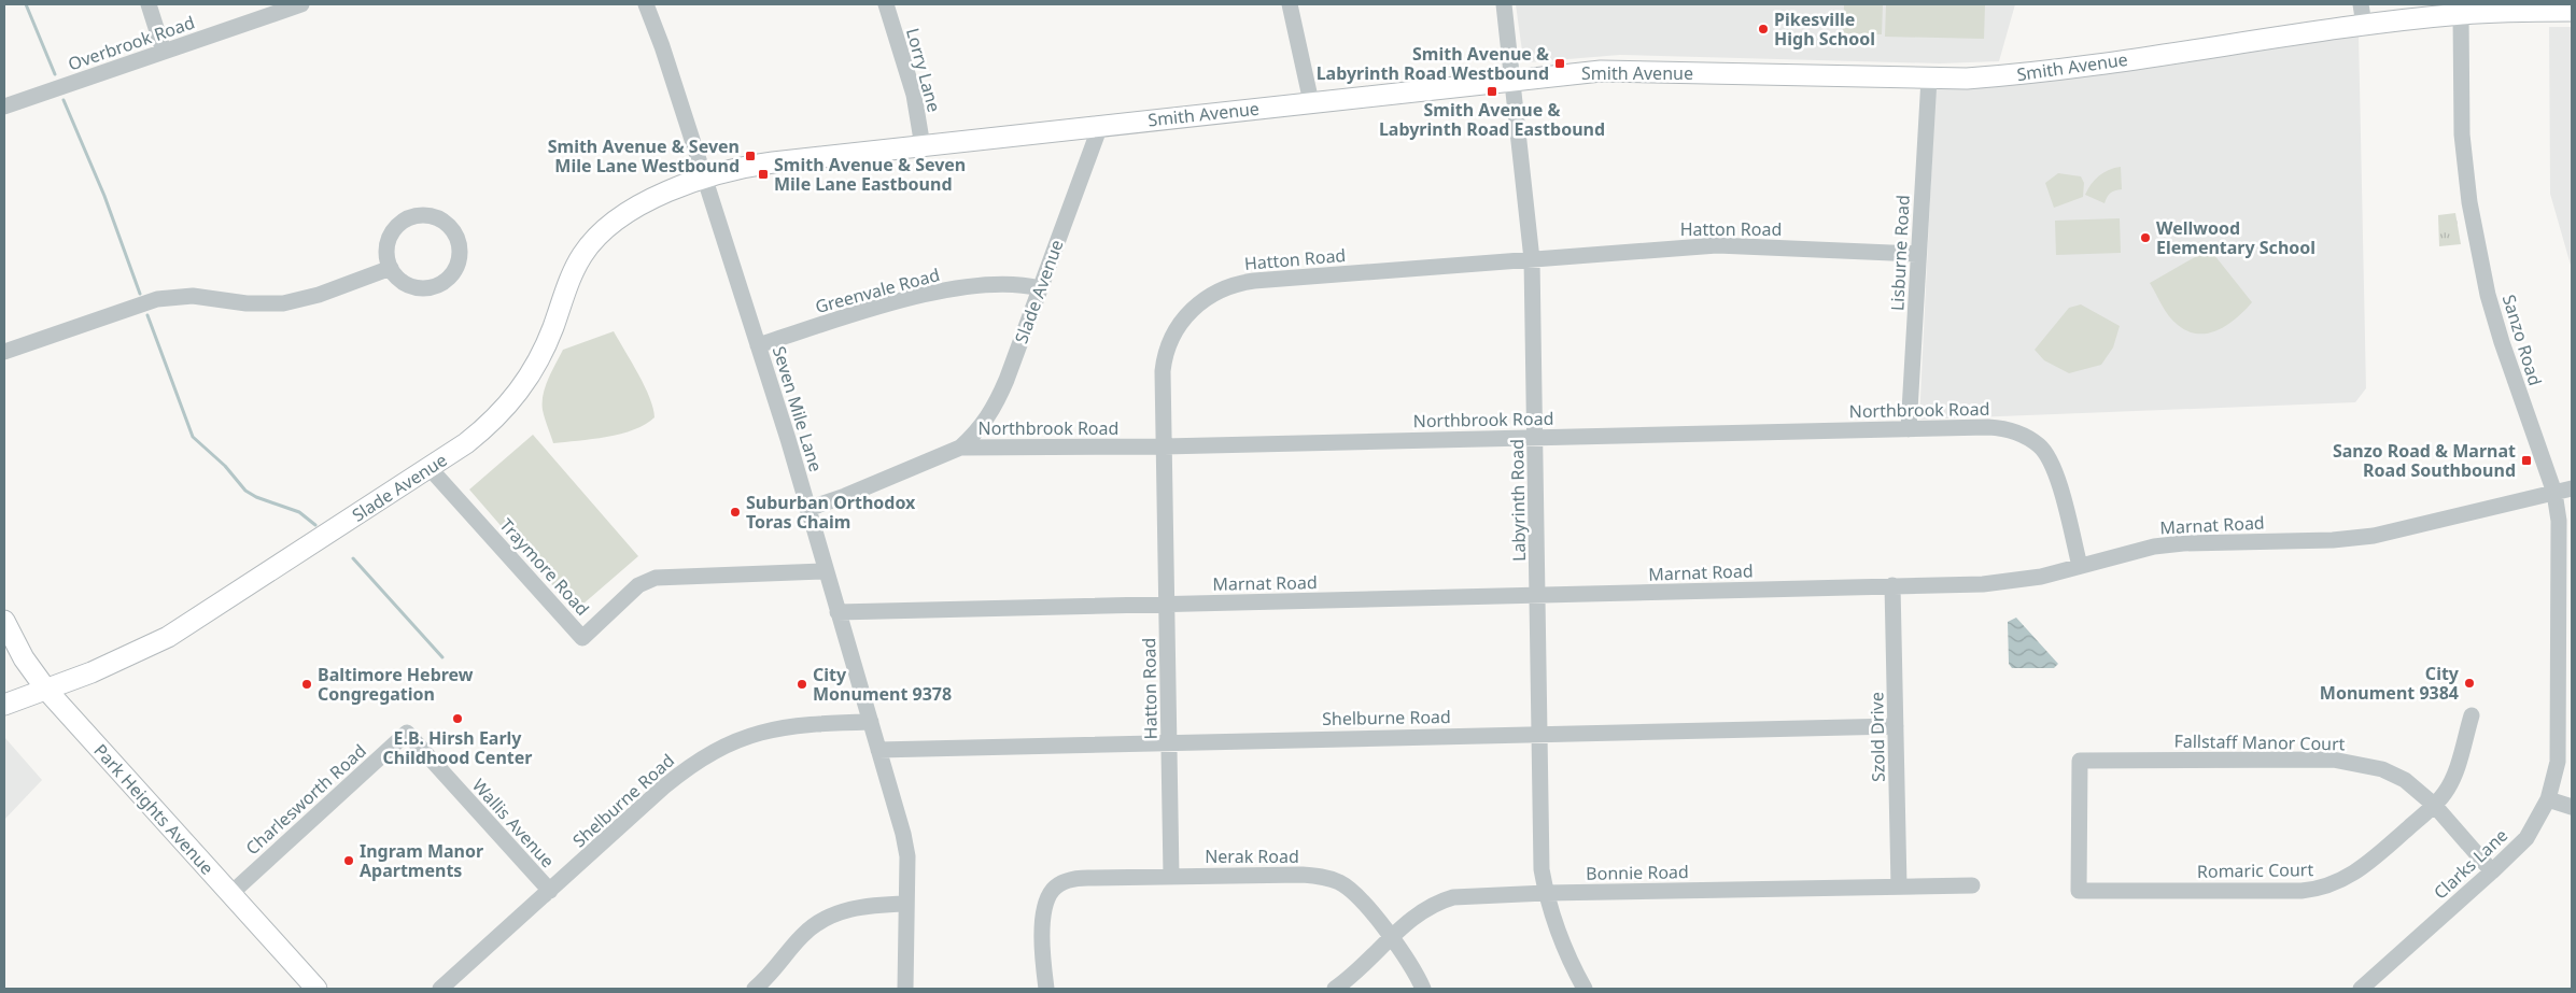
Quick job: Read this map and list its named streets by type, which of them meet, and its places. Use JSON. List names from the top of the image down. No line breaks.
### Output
{"streets":{"main road":["Smith Avenue","Slade Avenue","Park Heights Avenue"],"street":["Overbrook Road","Lorry Lane","Hatton Road","Lisburne Road","Greenvale Road","Sanzo Road","Seven Mile Lane","Northbrook Road","Labyrinth Road","Marnat Road","Traymore Road","Shelburne Road","Szold Drive","Fallstaff Manor Court","Charlesworth Road","Wallis Avenue","Nerak Road","Clarks Lane","Romaric Court","Bonnie Road"]},"crossings":[["Smith Avenue","Lorry Lane"],["Smith Avenue","Lisburne Road"],["Smith Avenue","Slade Avenue"],["Smith Avenue","Sanzo Road"],["Smith Avenue","Seven Mile Lane"],["Smith Avenue","Labyrinth Road"],["Hatton Road","Lisburne Road"],["Hatton Road","Northbrook Road"],["Hatton Road","Labyrinth Road"],["Hatton Road","Marnat Road"],["Hatton Road","Shelburne Road"],["Hatton Road","Nerak Road"],["Lisburne Road","Northbrook Road"],["Greenvale Road","Slade Avenue"],["Greenvale Road","Seven Mile Lane"],["Slade Avenue","Seven Mile Lane"],["Slade Avenue","Northbrook Road"],["Slade Avenue","Traymore Road"],["Slade Avenue","Park Heights Avenue"],["Sanzo Road","Marnat Road"],["Sanzo Road","Clarks Lane"],["Seven Mile Lane","Northbrook Road"],["Seven Mile Lane","Marnat Road"],["Seven Mile Lane","Traymore Road"],["Seven Mile Lane","Shelburne Road"],["Northbrook Road","Labyrinth Road"],["Northbrook Road","Marnat Road"],["Labyrinth Road","Marnat Road"],["Labyrinth Road","Shelburne Road"],["Labyrinth Road","Bonnie Road"],["Marnat Road","Szold Drive"],["Shelburne Road","Szold Drive"],["Shelburne Road","Wallis Avenue"],["Szold Drive","Bonnie Road"],["Fallstaff Manor Court","Clarks Lane"],["Fallstaff Manor Court","Romaric Court"],["Charlesworth Road","Park Heights Avenue"],["Charlesworth Road","Wallis Avenue"],["Nerak Road","Bonnie Road"]],"places":{"other":["Pikesville High School","Wellwood Elementary School","Suburban Orthodox Toras Chaim","City Monument 9384","Baltimore Hebrew Congregation","City Monument 9378","E.B. Hirsh Early Childhood Center","Ingram Manor Apartments"],"transit":["Smith Avenue & Labyrinth Road Westbound","Smith Avenue & Labyrinth Road Eastbound","Smith Avenue & Seven Mile Lane Westbound","Smith Avenue & Seven Mile Lane Eastbound","Sanzo Road & Marnat Road Southbound"]}}
